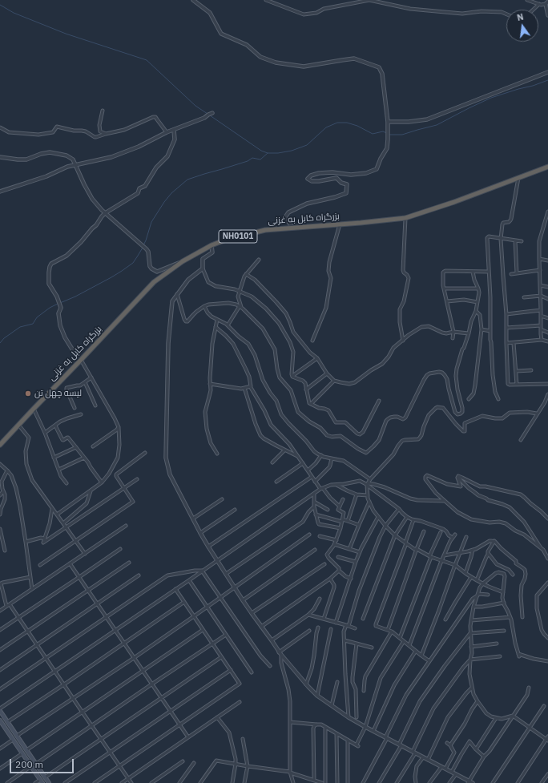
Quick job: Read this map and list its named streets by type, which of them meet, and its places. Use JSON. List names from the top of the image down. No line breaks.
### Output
{"streets":{"highway":["بزرگراه کابل به غزنی","NH0101"]},"places":["لیسه چهل تن"],"scale_bar":"200 m","north":"top"}
